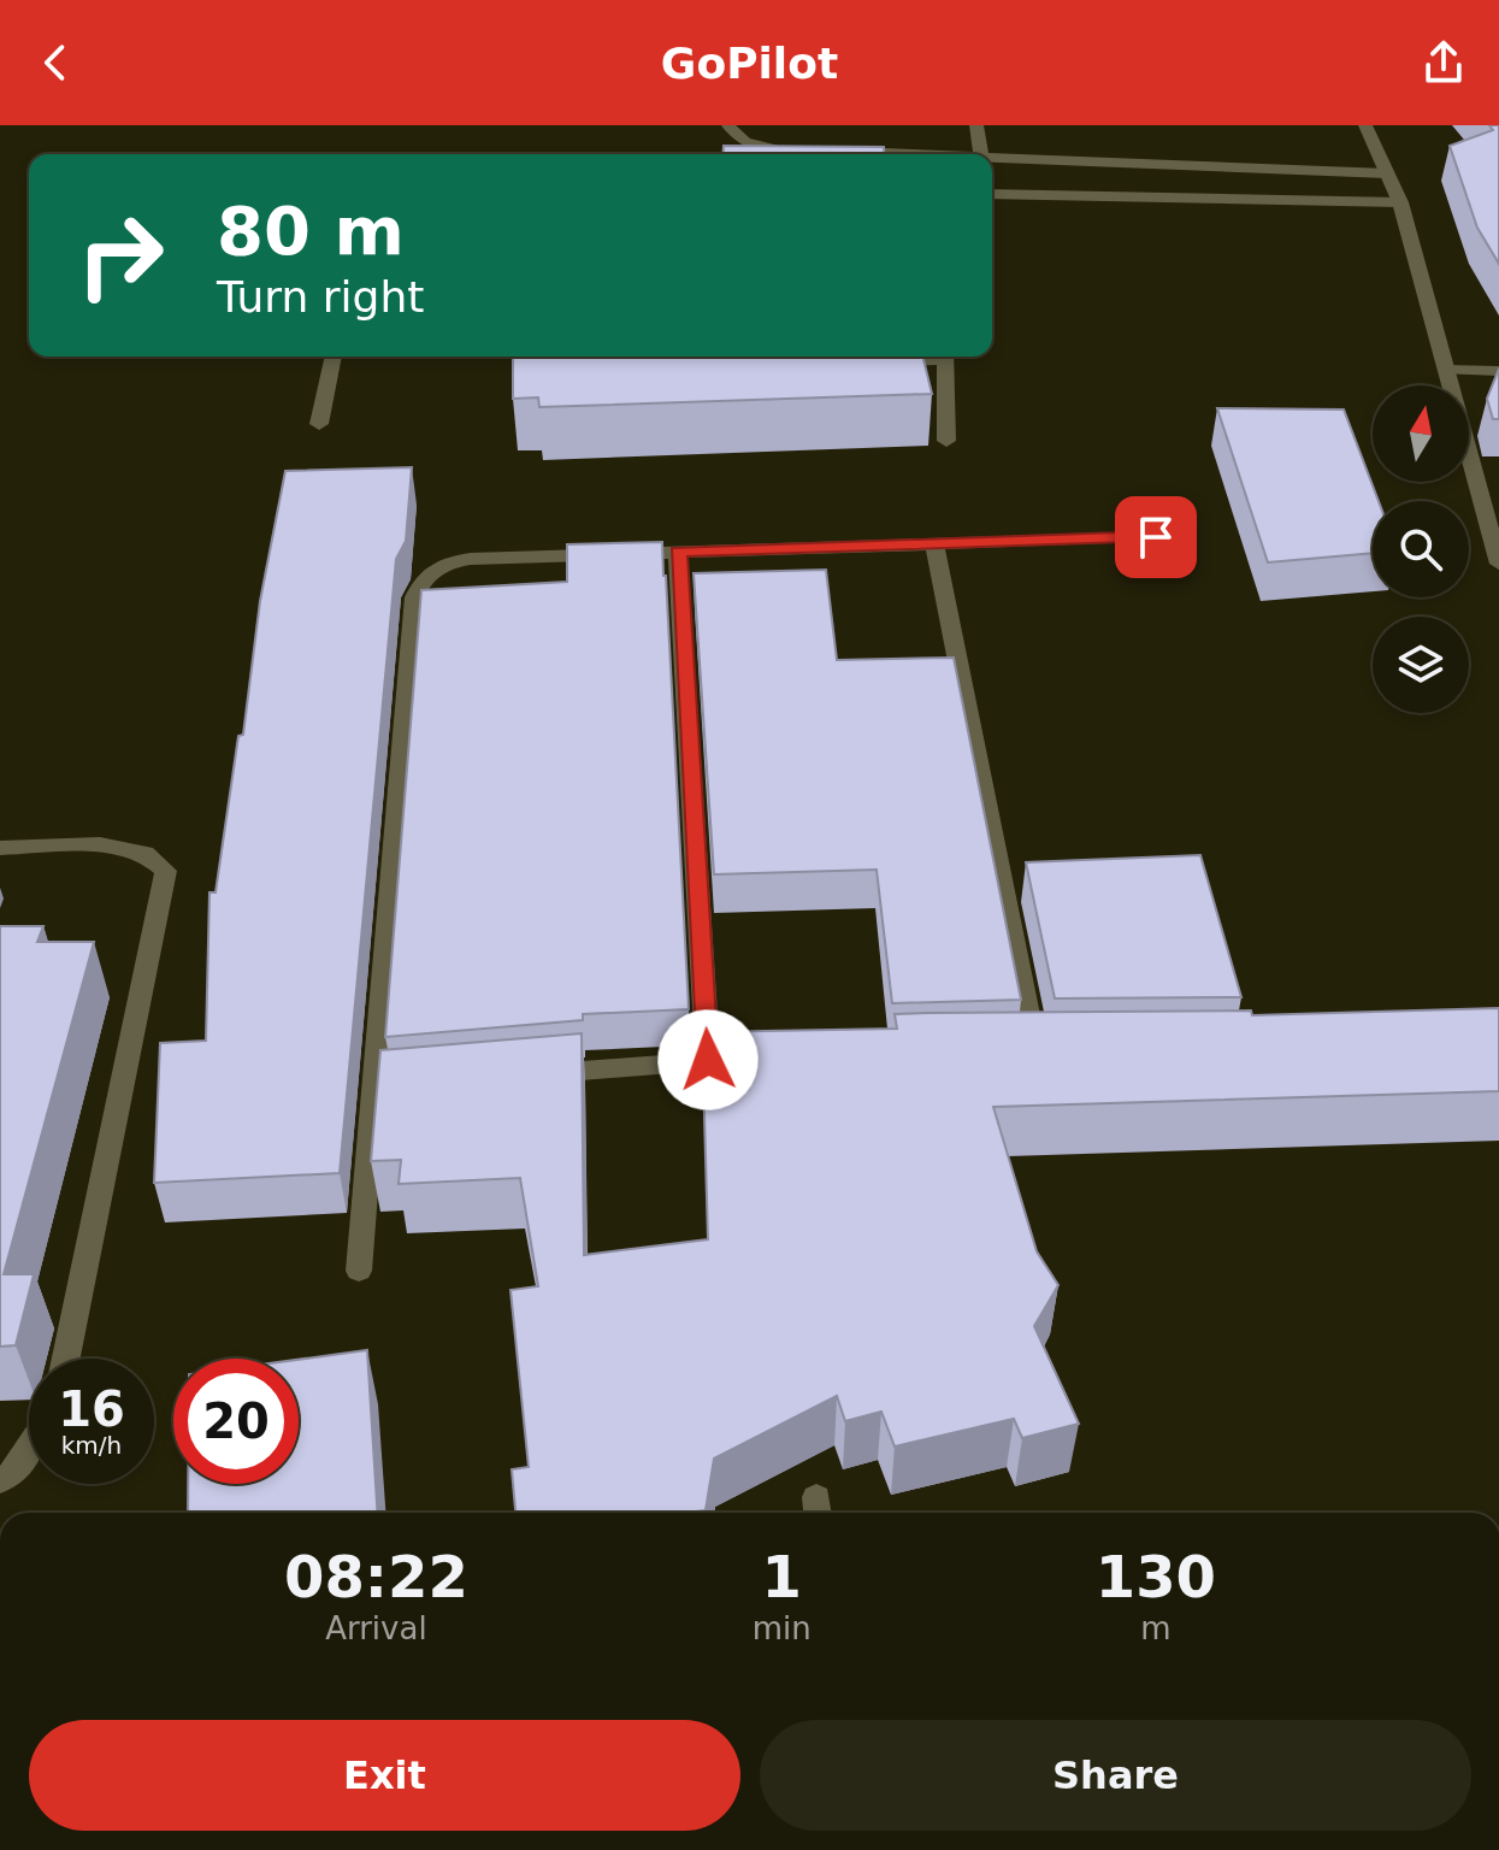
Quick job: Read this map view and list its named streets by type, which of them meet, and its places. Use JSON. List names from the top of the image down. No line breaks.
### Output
{"north":"top","page":{"header":"GoPilot","turn":["80 m","Turn right"],"speed":"16 km/h","limit":"20","eta":["08:22","Arrival","1","min","130","m"],"buttons":["Exit","Share"]}}
